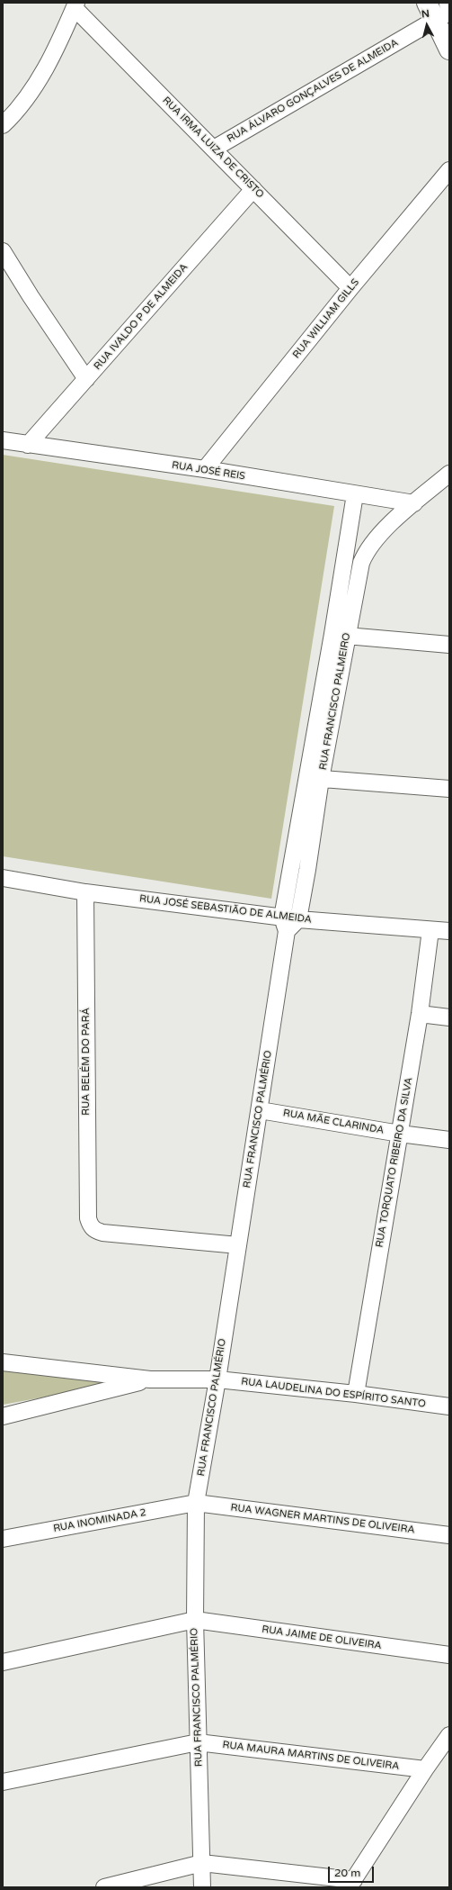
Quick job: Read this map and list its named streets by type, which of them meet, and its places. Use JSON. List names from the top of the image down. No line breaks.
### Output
{"streets":{"street":["RUA ÁLVARO GONÇALVES DE ALMEIDA","RUA IRMA LUIZA DE CRISTO","RUA IVALDO P DE ALMEIDA","RUA WILLIAM GILLS","RUA JOSÉ REIS","RUA FRANCISCO PALMEIRO","RUA JOSÉ SEBASTIÃO DE ALMEIDA","RUA BELÉM DO PARÁ","RUA FRANCISCO PALMÉRIO","RUA MÃE CLARINDA","RUA TORQUATO RIBEIRO DA SILVA","RUA LAUDELINA DO ESPÍRITO SANTO","RUA WAGNER MARTINS DE OLIVEIRA","RUA INOMINADA 2","RUA JAIME DE OLIVEIRA","RUA MAURA MARTINS DE OLIVEIRA"]},"crossings":[["RUA ÁLVARO GONÇALVES DE ALMEIDA","RUA IRMA LUIZA DE CRISTO"],["RUA IRMA LUIZA DE CRISTO","RUA IVALDO P DE ALMEIDA"],["RUA IRMA LUIZA DE CRISTO","RUA WILLIAM GILLS"],["RUA IVALDO P DE ALMEIDA","RUA JOSÉ REIS"],["RUA WILLIAM GILLS","RUA JOSÉ REIS"],["RUA JOSÉ REIS","RUA FRANCISCO PALMEIRO"],["RUA FRANCISCO PALMEIRO","RUA JOSÉ SEBASTIÃO DE ALMEIDA"],["RUA FRANCISCO PALMEIRO","RUA FRANCISCO PALMÉRIO"],["RUA JOSÉ SEBASTIÃO DE ALMEIDA","RUA BELÉM DO PARÁ"],["RUA JOSÉ SEBASTIÃO DE ALMEIDA","RUA FRANCISCO PALMÉRIO"],["RUA JOSÉ SEBASTIÃO DE ALMEIDA","RUA TORQUATO RIBEIRO DA SILVA"],["RUA BELÉM DO PARÁ","RUA FRANCISCO PALMÉRIO"],["RUA FRANCISCO PALMÉRIO","RUA MÃE CLARINDA"],["RUA FRANCISCO PALMÉRIO","RUA LAUDELINA DO ESPÍRITO SANTO"],["RUA FRANCISCO PALMÉRIO","RUA WAGNER MARTINS DE OLIVEIRA"],["RUA FRANCISCO PALMÉRIO","RUA INOMINADA 2"],["RUA FRANCISCO PALMÉRIO","RUA JAIME DE OLIVEIRA"],["RUA FRANCISCO PALMÉRIO","RUA MAURA MARTINS DE OLIVEIRA"],["RUA MÃE CLARINDA","RUA TORQUATO RIBEIRO DA SILVA"],["RUA TORQUATO RIBEIRO DA SILVA","RUA LAUDELINA DO ESPÍRITO SANTO"],["RUA WAGNER MARTINS DE OLIVEIRA","RUA INOMINADA 2"]],"scale_bar":"20 m","north":"top"}
